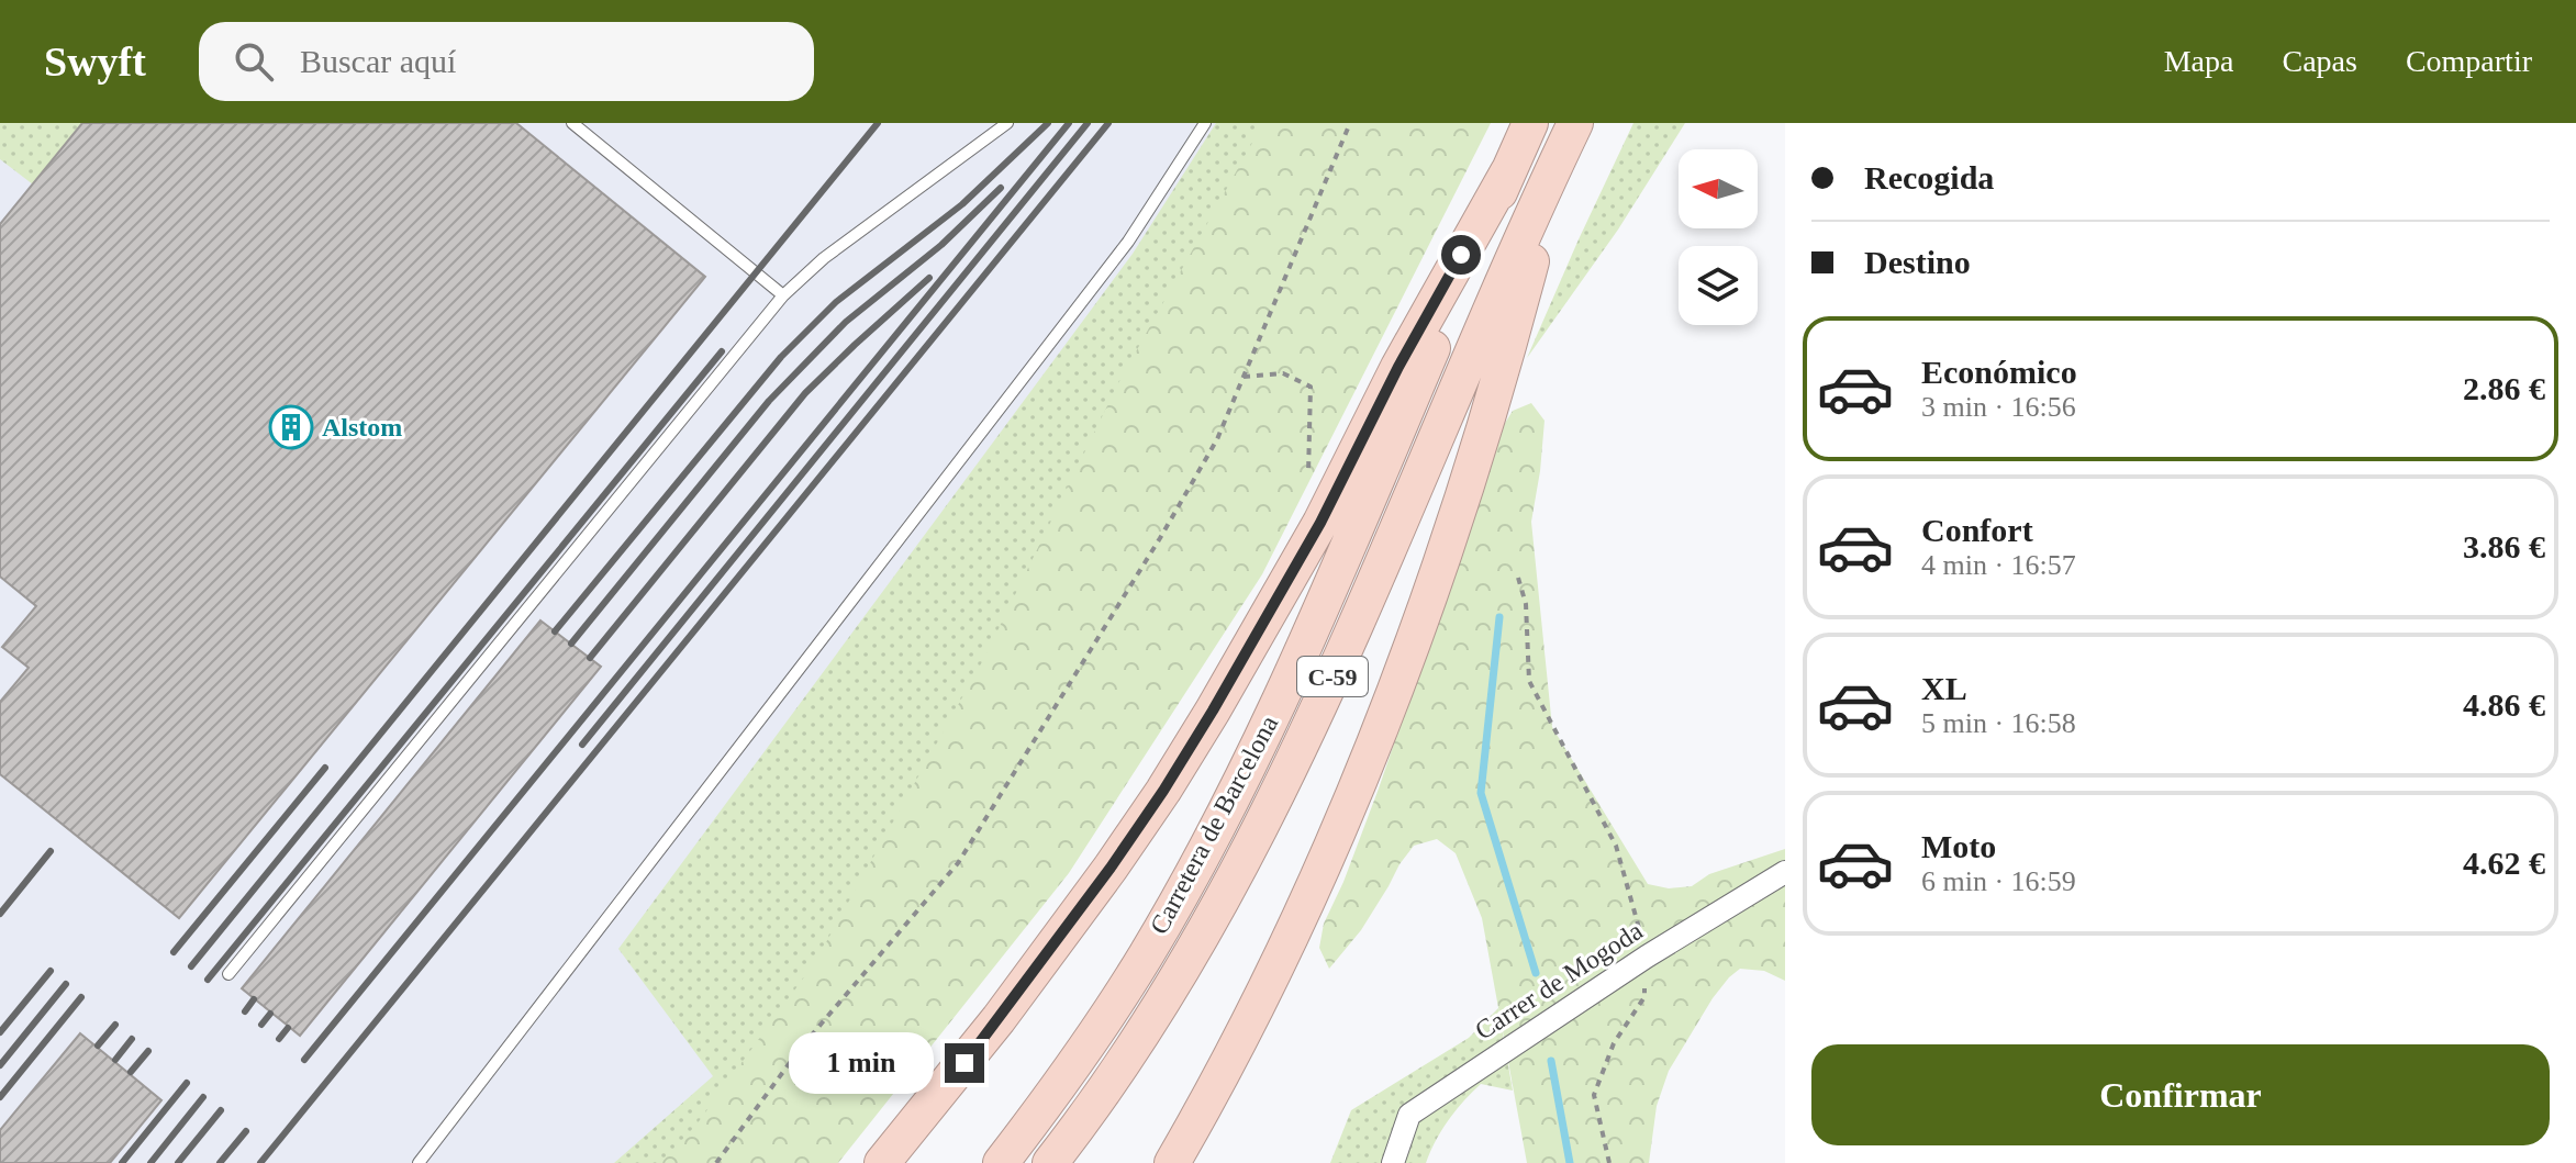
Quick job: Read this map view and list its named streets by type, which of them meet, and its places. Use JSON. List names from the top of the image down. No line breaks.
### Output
{"streets":{"highway":["C-59","Carretera de Barcelona"],"street":["Carrer de Mogoda"]},"places":{"building":["Alstom"]},"north":"left","page":{"header":"Swyft","search":"Buscar aquí","nav":["Mapa","Capas","Compartir"],"banner":["Recogida","Destino"],"list":[{"name":"Económico","note":"3 min · 16:56","value":"2.86 €"},{"name":"Confort","note":"4 min · 16:57","value":"3.86 €"},{"name":"XL","note":"5 min · 16:58","value":"4.86 €"},{"name":"Moto","note":"6 min · 16:59","value":"4.62 €"}],"buttons":"Confirmar","bubble":"1 min"}}
